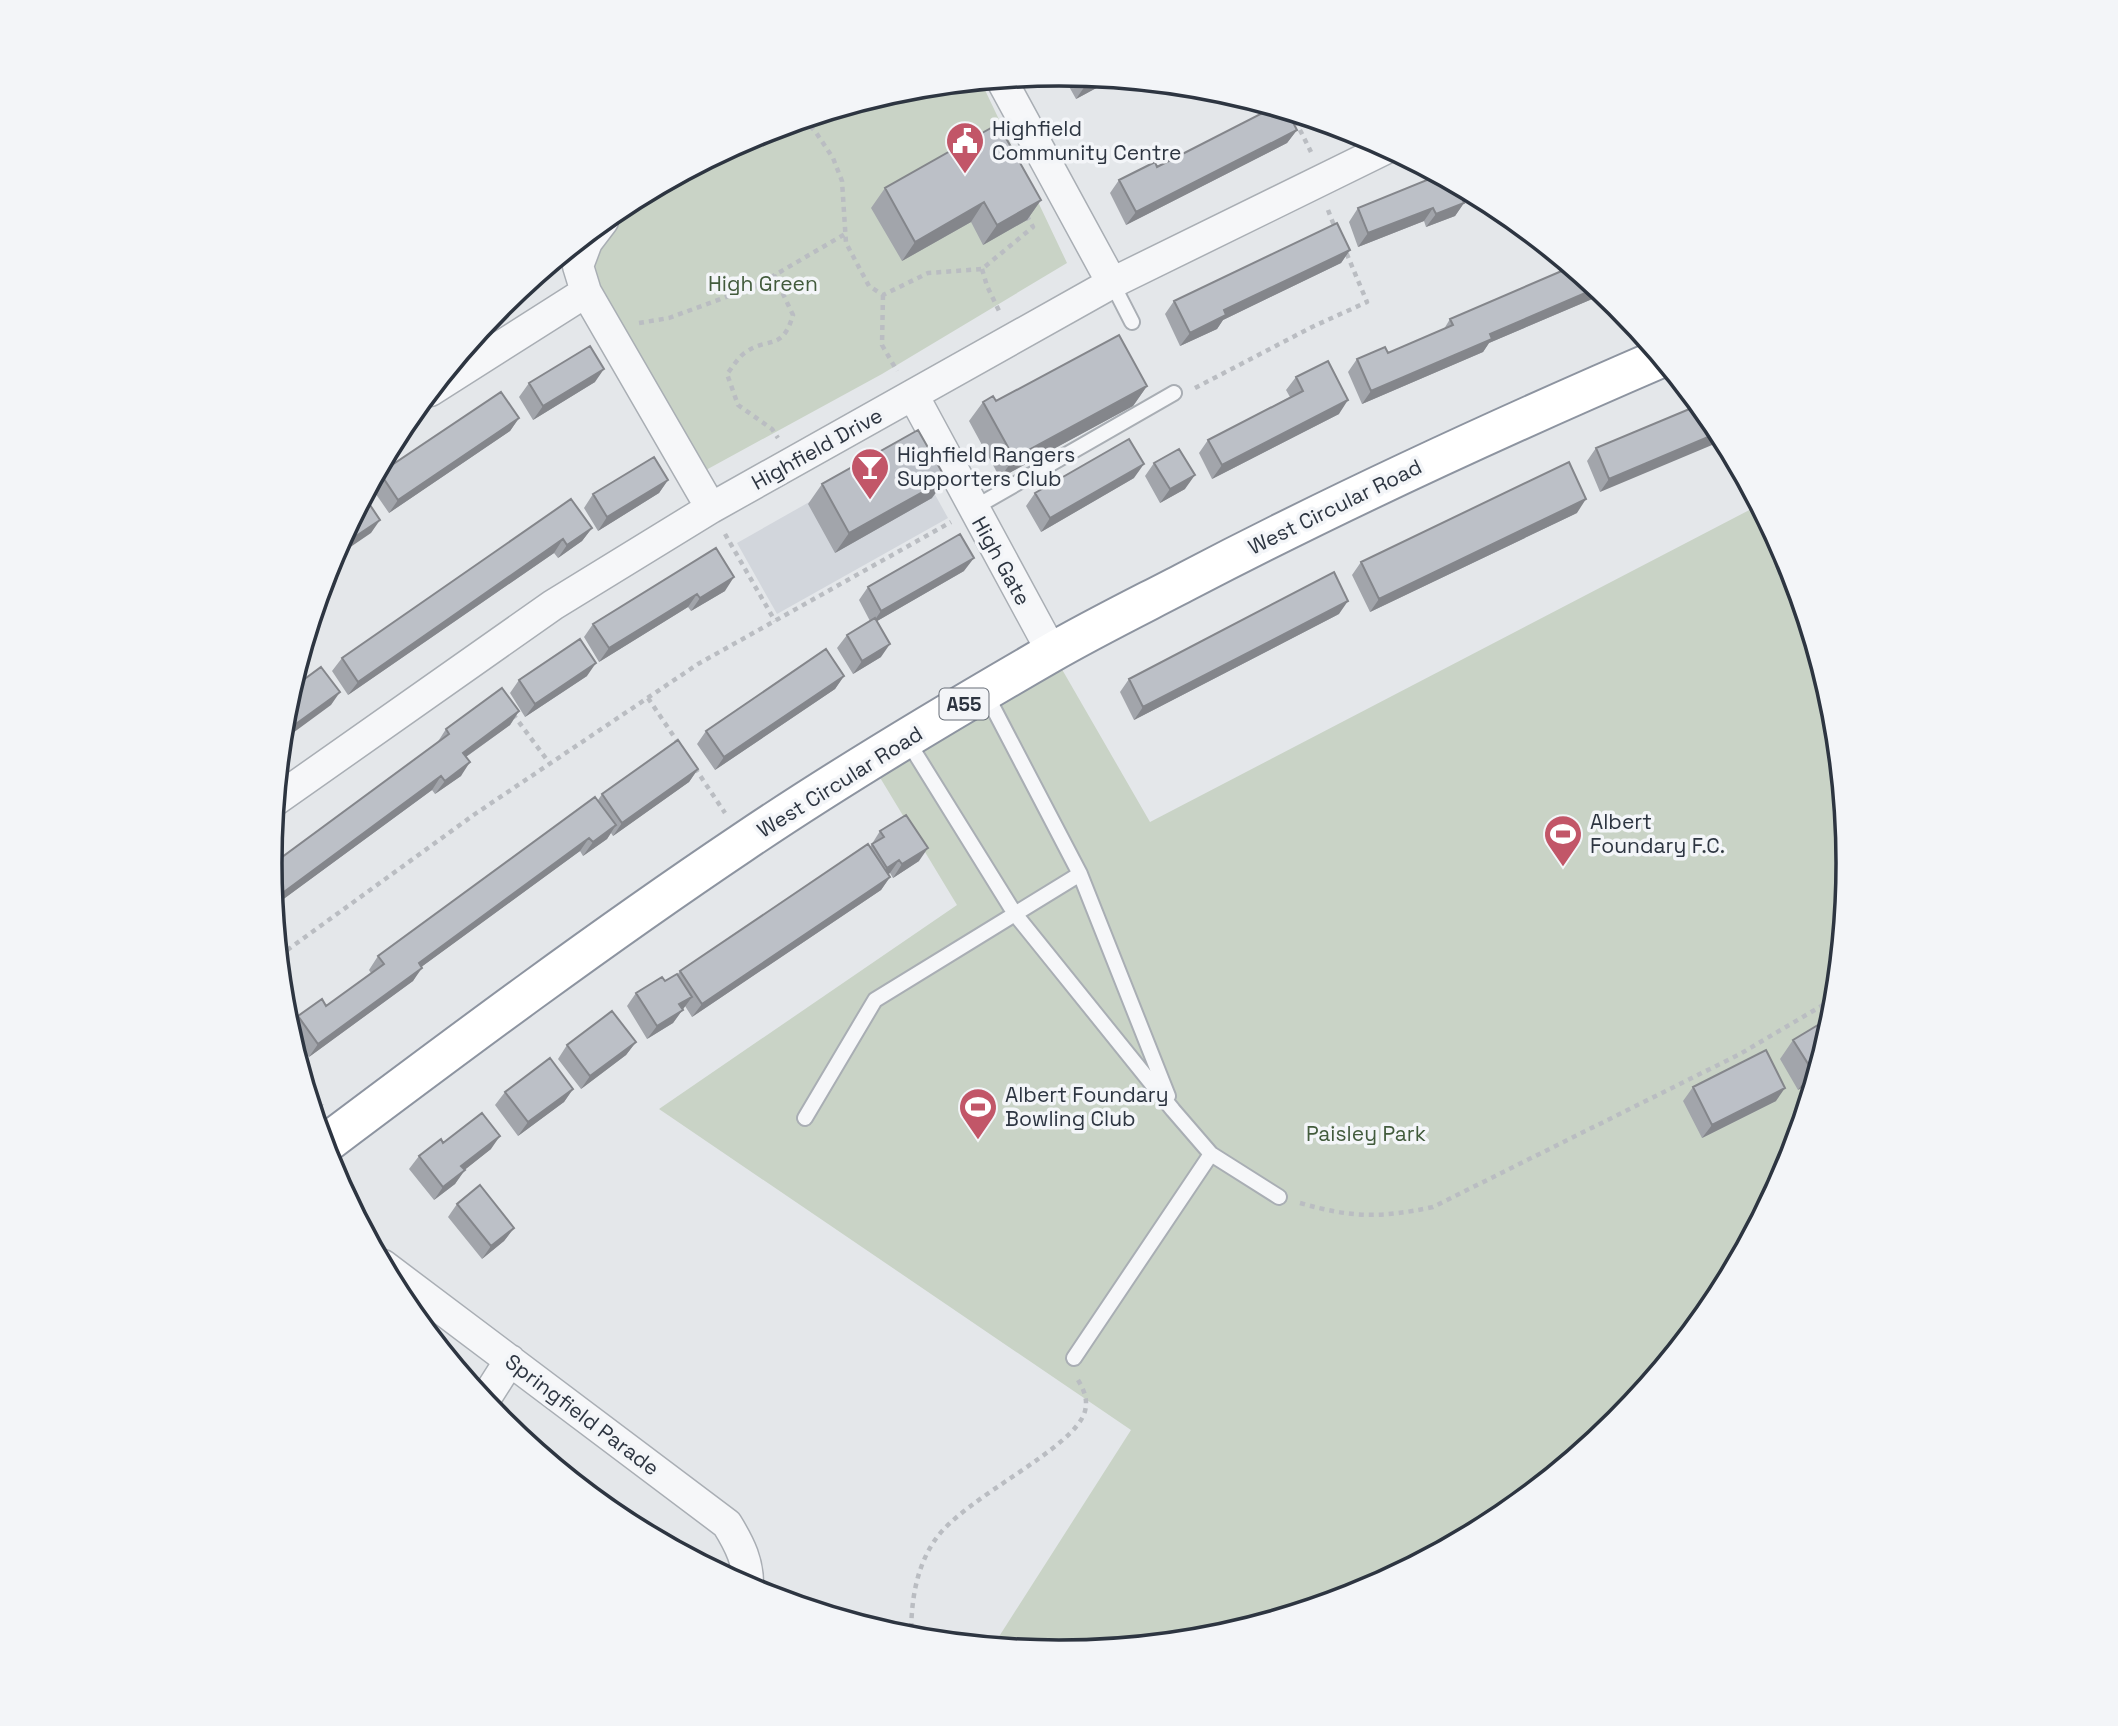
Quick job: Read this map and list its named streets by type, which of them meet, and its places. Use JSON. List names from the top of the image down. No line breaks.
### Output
{"streets":{"highway":["West Circular Road","A55"],"street":["Highfield Drive","High Gate","Springfield Parade"]},"crossings":[["Highfield Drive","High Gate"],["West Circular Road","High Gate"]],"parks":["High Green","Paisley Park"],"places":{"public building":["Highfield Community Centre"],"bar":["Highfield Rangers Supporters Club"],"sports":["Albert Foundary F.C.","Albert Foundary Bowling Club"]}}
